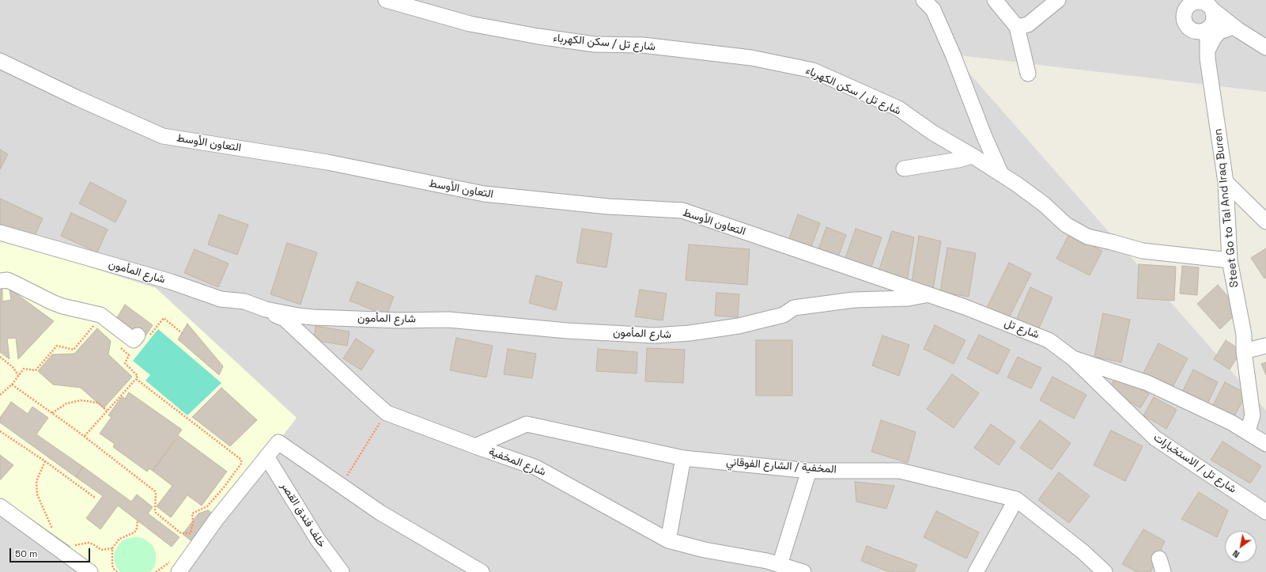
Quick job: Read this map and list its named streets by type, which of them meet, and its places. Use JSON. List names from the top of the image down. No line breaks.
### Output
{"streets":{"street":["شارع تل / سكن الكهرباء","التعاون الأوسط","Steet Go to Tal And Iraq Buren","شارع المأمون","شارع تل","شارع المخفية","شارع تل / الاستخبارات","المخفية / الشارع الفوقاني","خلف فندق القصر"]},"crossings":[["شارع تل / سكن الكهرباء","Steet Go to Tal And Iraq Buren"],["التعاون الأوسط","شارع تل"],["Steet Go to Tal And Iraq Buren","شارع تل"],["شارع المأمون","شارع تل"],["شارع المأمون","شارع المخفية"],["شارع تل","شارع تل / الاستخبارات"],["شارع المخفية","المخفية / الشارع الفوقاني"]],"scale_bar":"50 m","north":"bottom left"}
